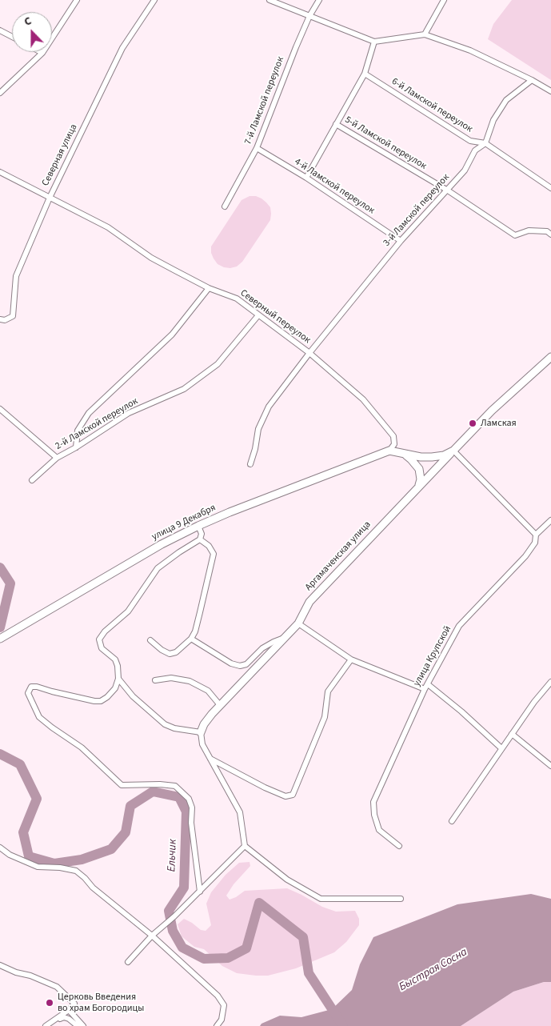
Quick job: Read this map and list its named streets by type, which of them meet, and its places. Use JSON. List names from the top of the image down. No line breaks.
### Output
{"streets":{"main road":["улица 9 Декабря","Аргамаченская улица"],"street":["7-й Ламской переулок","6-й Ламской переулок","5-й Ламской переулок","Северная улица","4-й Ламской переулок","3-й Ламской переулок","Северный переулок","2-й Ламской переулок","улица Крупской"]},"crossings":[["7-й Ламской переулок","4-й Ламской переулок"],["6-й Ламской переулок","3-й Ламской переулок"],["5-й Ламской переулок","3-й Ламской переулок"],["Северная улица","Северный переулок"],["4-й Ламской переулок","3-й Ламской переулок"],["3-й Ламской переулок","Северный переулок"],["Северный переулок","2-й Ламской переулок"],["Северный переулок","улица 9 Декабря"]],"water":["Ельчик","Быстрая Сосна"],"places":["Ламская","Церковь Введения во храм Богородицы"],"north":"top"}
